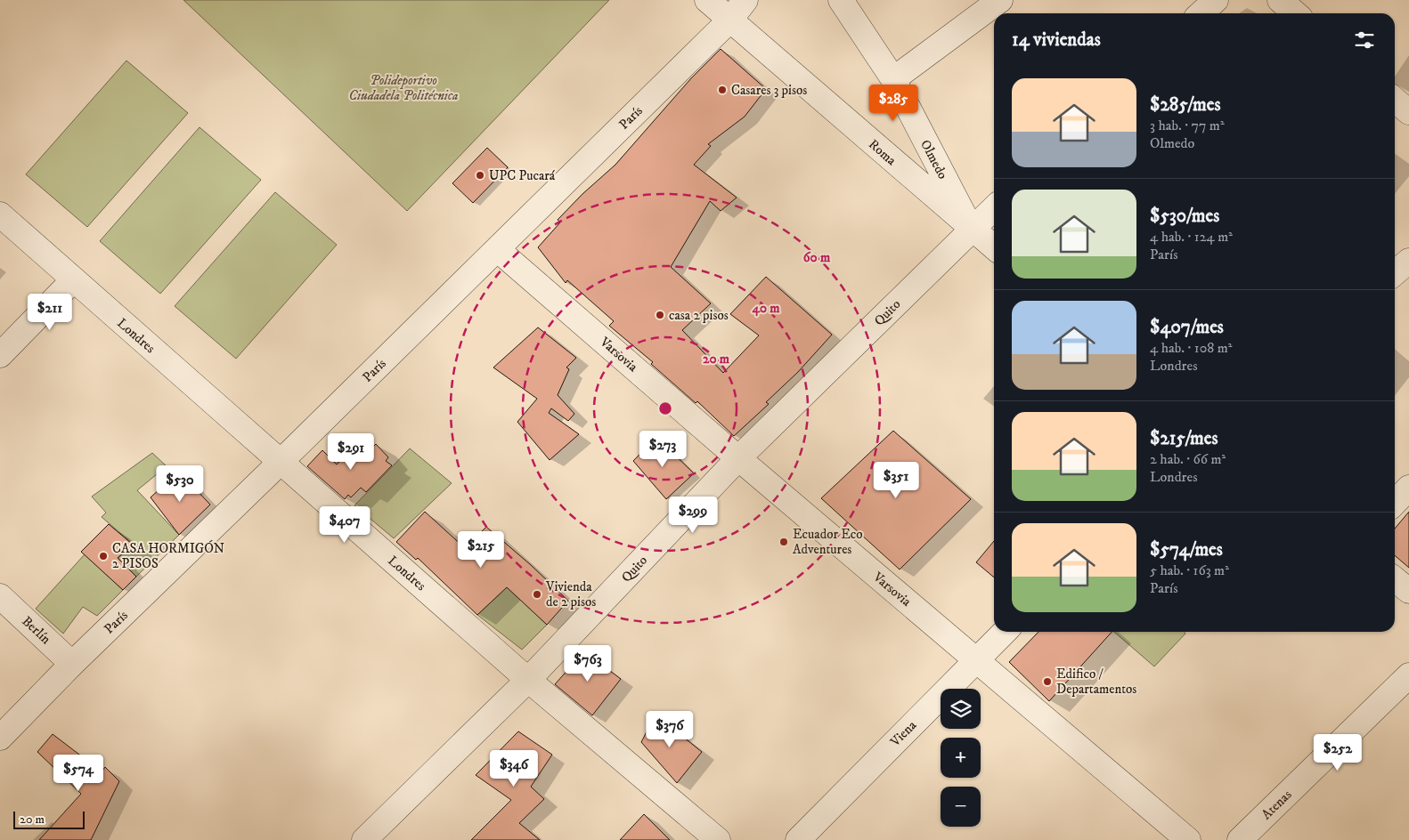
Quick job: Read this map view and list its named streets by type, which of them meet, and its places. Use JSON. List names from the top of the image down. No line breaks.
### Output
{"streets":{"street":["París","Roma","Olmedo","Quito","Londres","Varsovia","Berlín","Viena","Atenas"]},"crossings":[["París","Roma"],["París","Londres"],["París","Varsovia"],["París","Berlín"],["Roma","Olmedo"],["Roma","Quito"],["Olmedo","Quito"],["Quito","Londres"],["Quito","Varsovia"],["Varsovia","Viena"]],"parks":["Polideportivo Ciudadela Politécnica"],"places":["Casares 3 pisos","UPC Pucará","casa 2 pisos","Ecuador Eco Adventures","CASA HORMIGÓN 2 PISOS","Vivienda de 2 pisos","Edifico / Departamentos"],"scale_bar":"20 m","page":{"heading":"14 viviendas","list":[{"name":"$285/mes","note":"3 hab. · 77 m² · Olmedo"},{"name":"$530/mes","note":"4 hab. · 124 m² · París"},{"name":"$407/mes","note":"4 hab. · 108 m² · Londres"},{"name":"$215/mes","note":"2 hab. · 66 m² · Londres"},{"name":"$574/mes","note":"5 hab. · 163 m² · París"}],"price":["$285","$211","$273","$291","$351","$530","$299","$407","$215","$763","$376","$252","$346","$574"],"map_buttons":["+","−"],"scale":"20 m"},"rings":["60 m","40 m","20 m"]}
